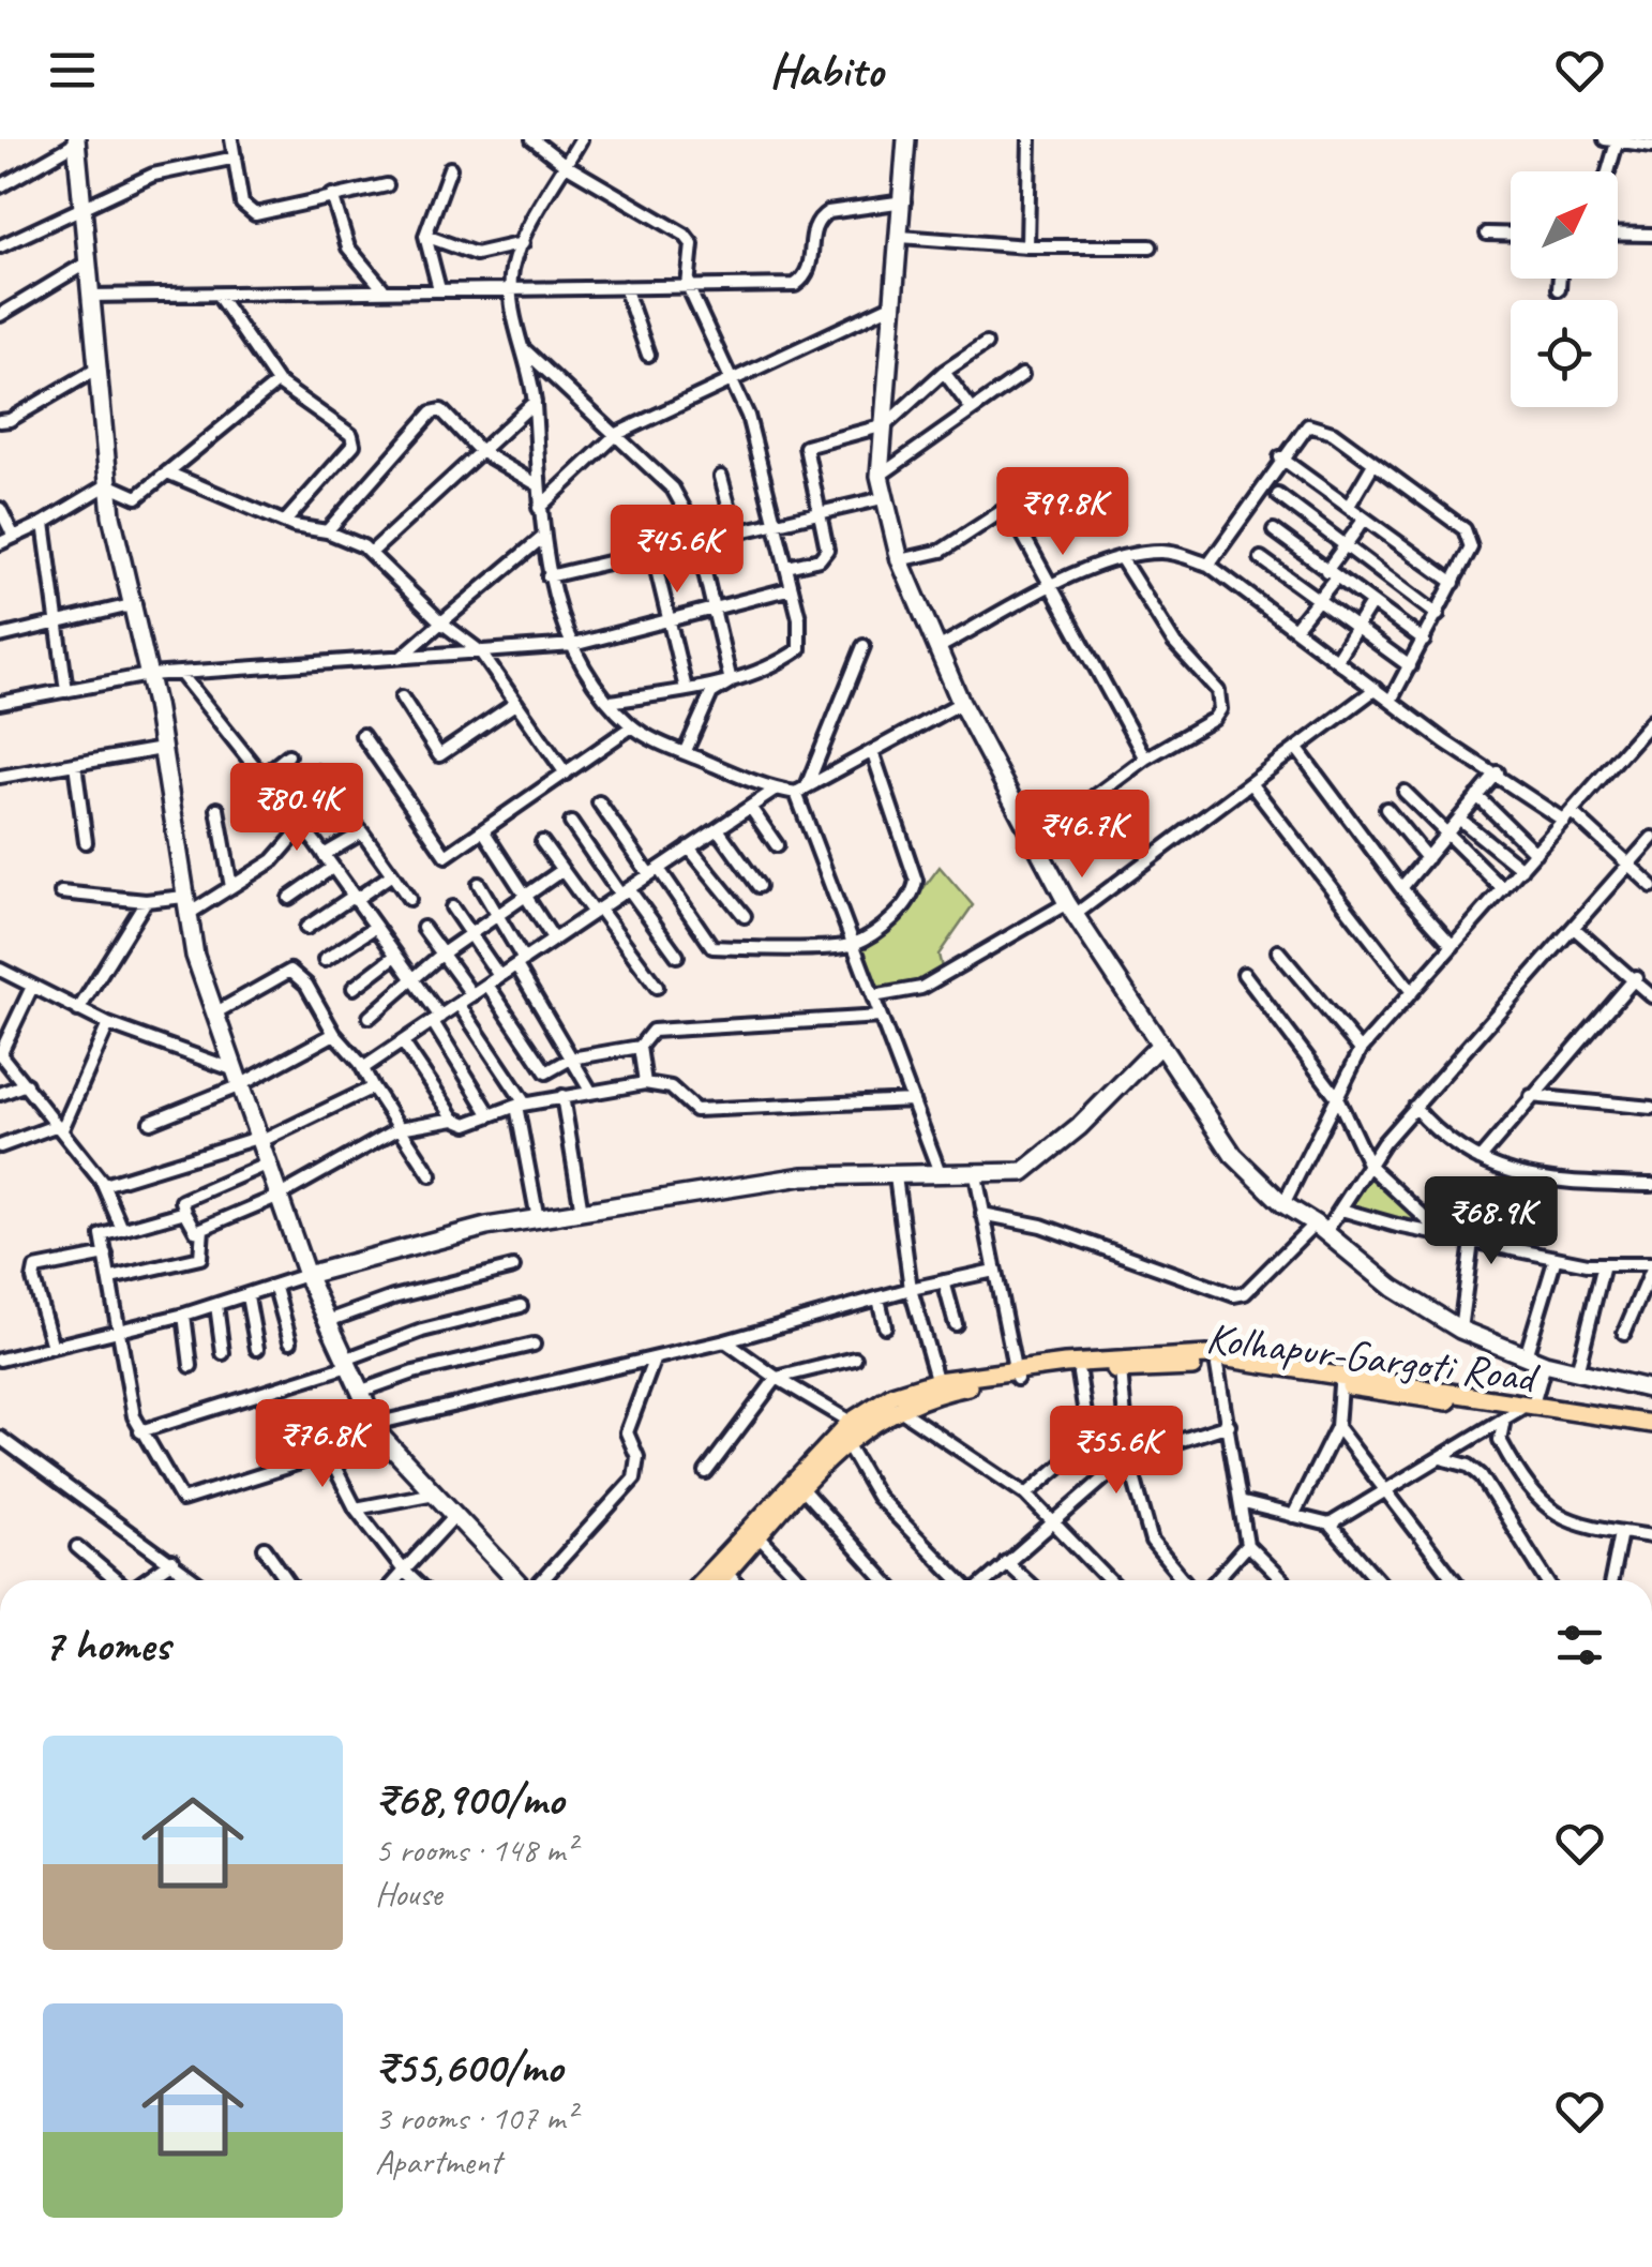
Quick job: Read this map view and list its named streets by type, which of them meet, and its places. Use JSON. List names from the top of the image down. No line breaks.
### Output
{"streets":{"main road":["Kolhapur-Gargoti Road"]},"north":"top right","page":{"header":"Habito","price":["₹99.8K","₹45.6K","₹80.4K","₹46.7K","₹68.9K","₹76.8K","₹55.6K"],"heading":"7 homes","list":[{"name":"₹68,900/mo","note":"5 rooms · 148 m² · House"},{"name":"₹55,600/mo","note":"3 rooms · 107 m² · Apartment"}]}}
